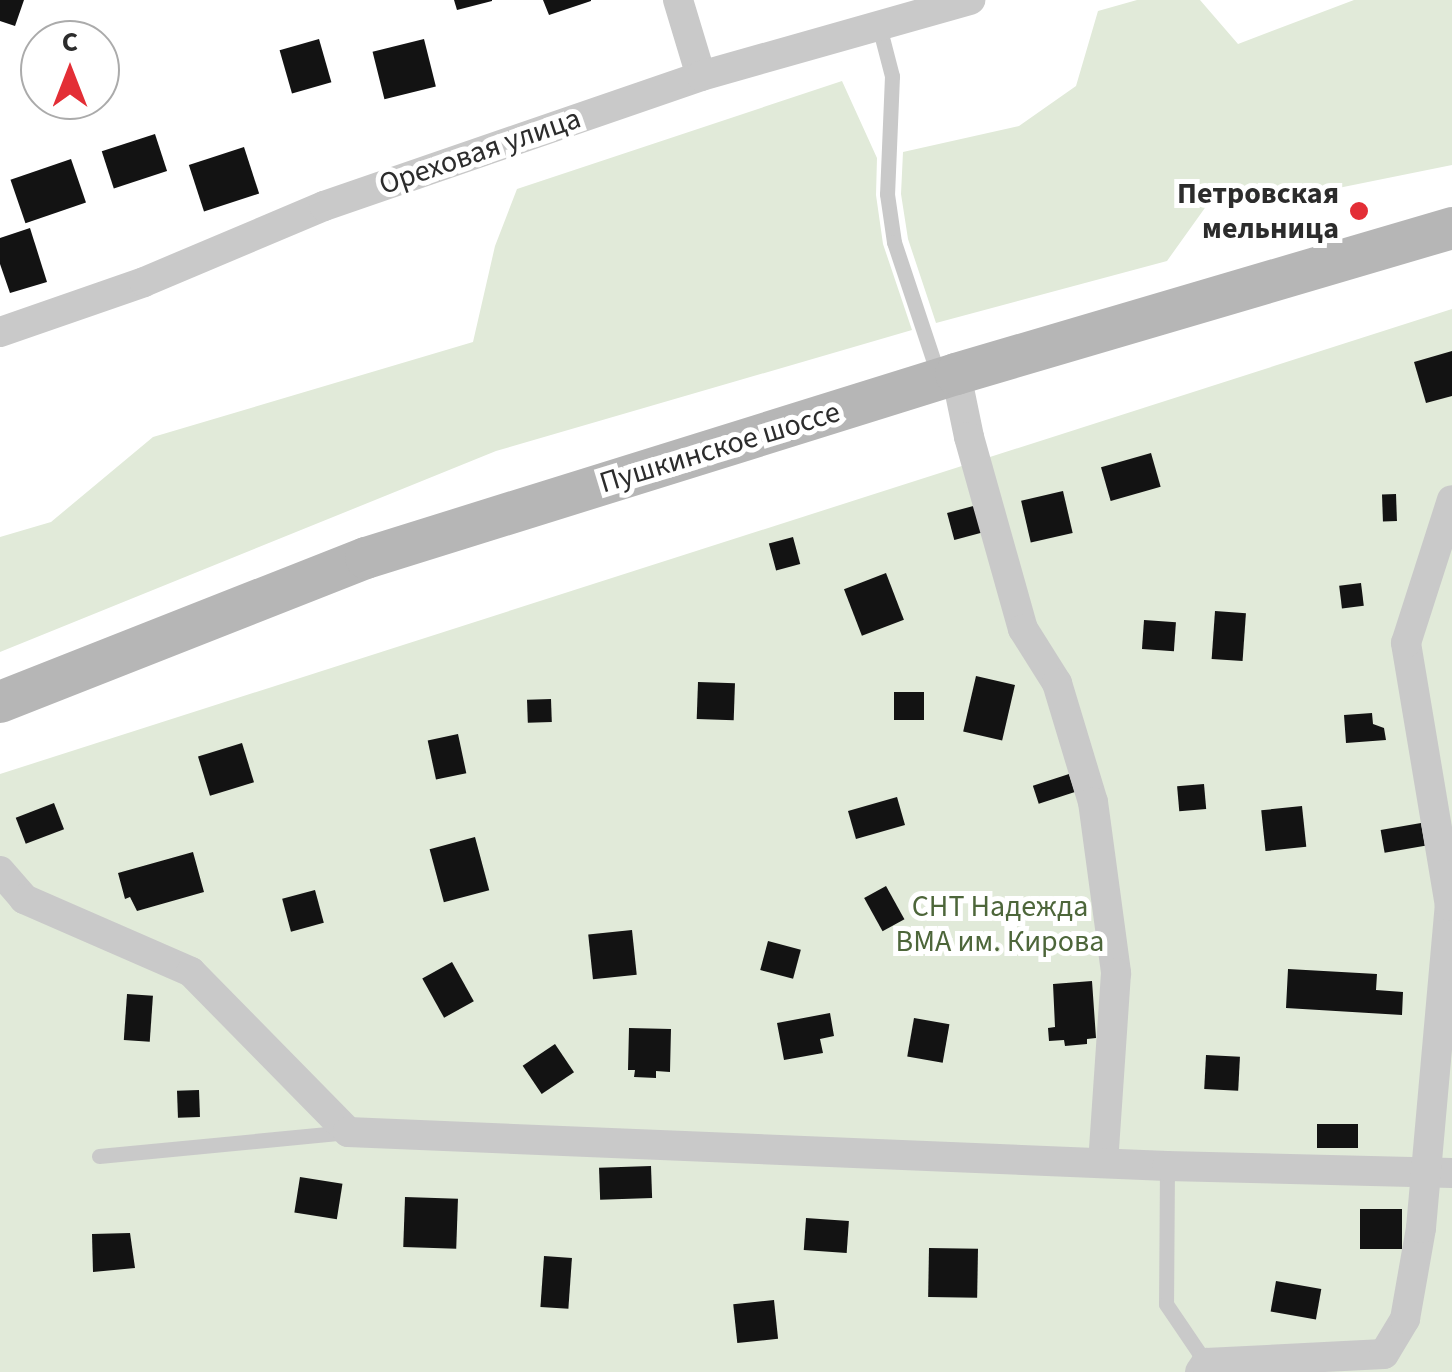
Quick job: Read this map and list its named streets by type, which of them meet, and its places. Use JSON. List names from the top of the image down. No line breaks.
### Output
{"streets":{"main road":["Пушкинское шоссе"],"street":["Ореховая улица"]},"parks":["СНТ Надежда ВМА им. Кирова"],"places":["Петровская мельница"],"north":"top"}
